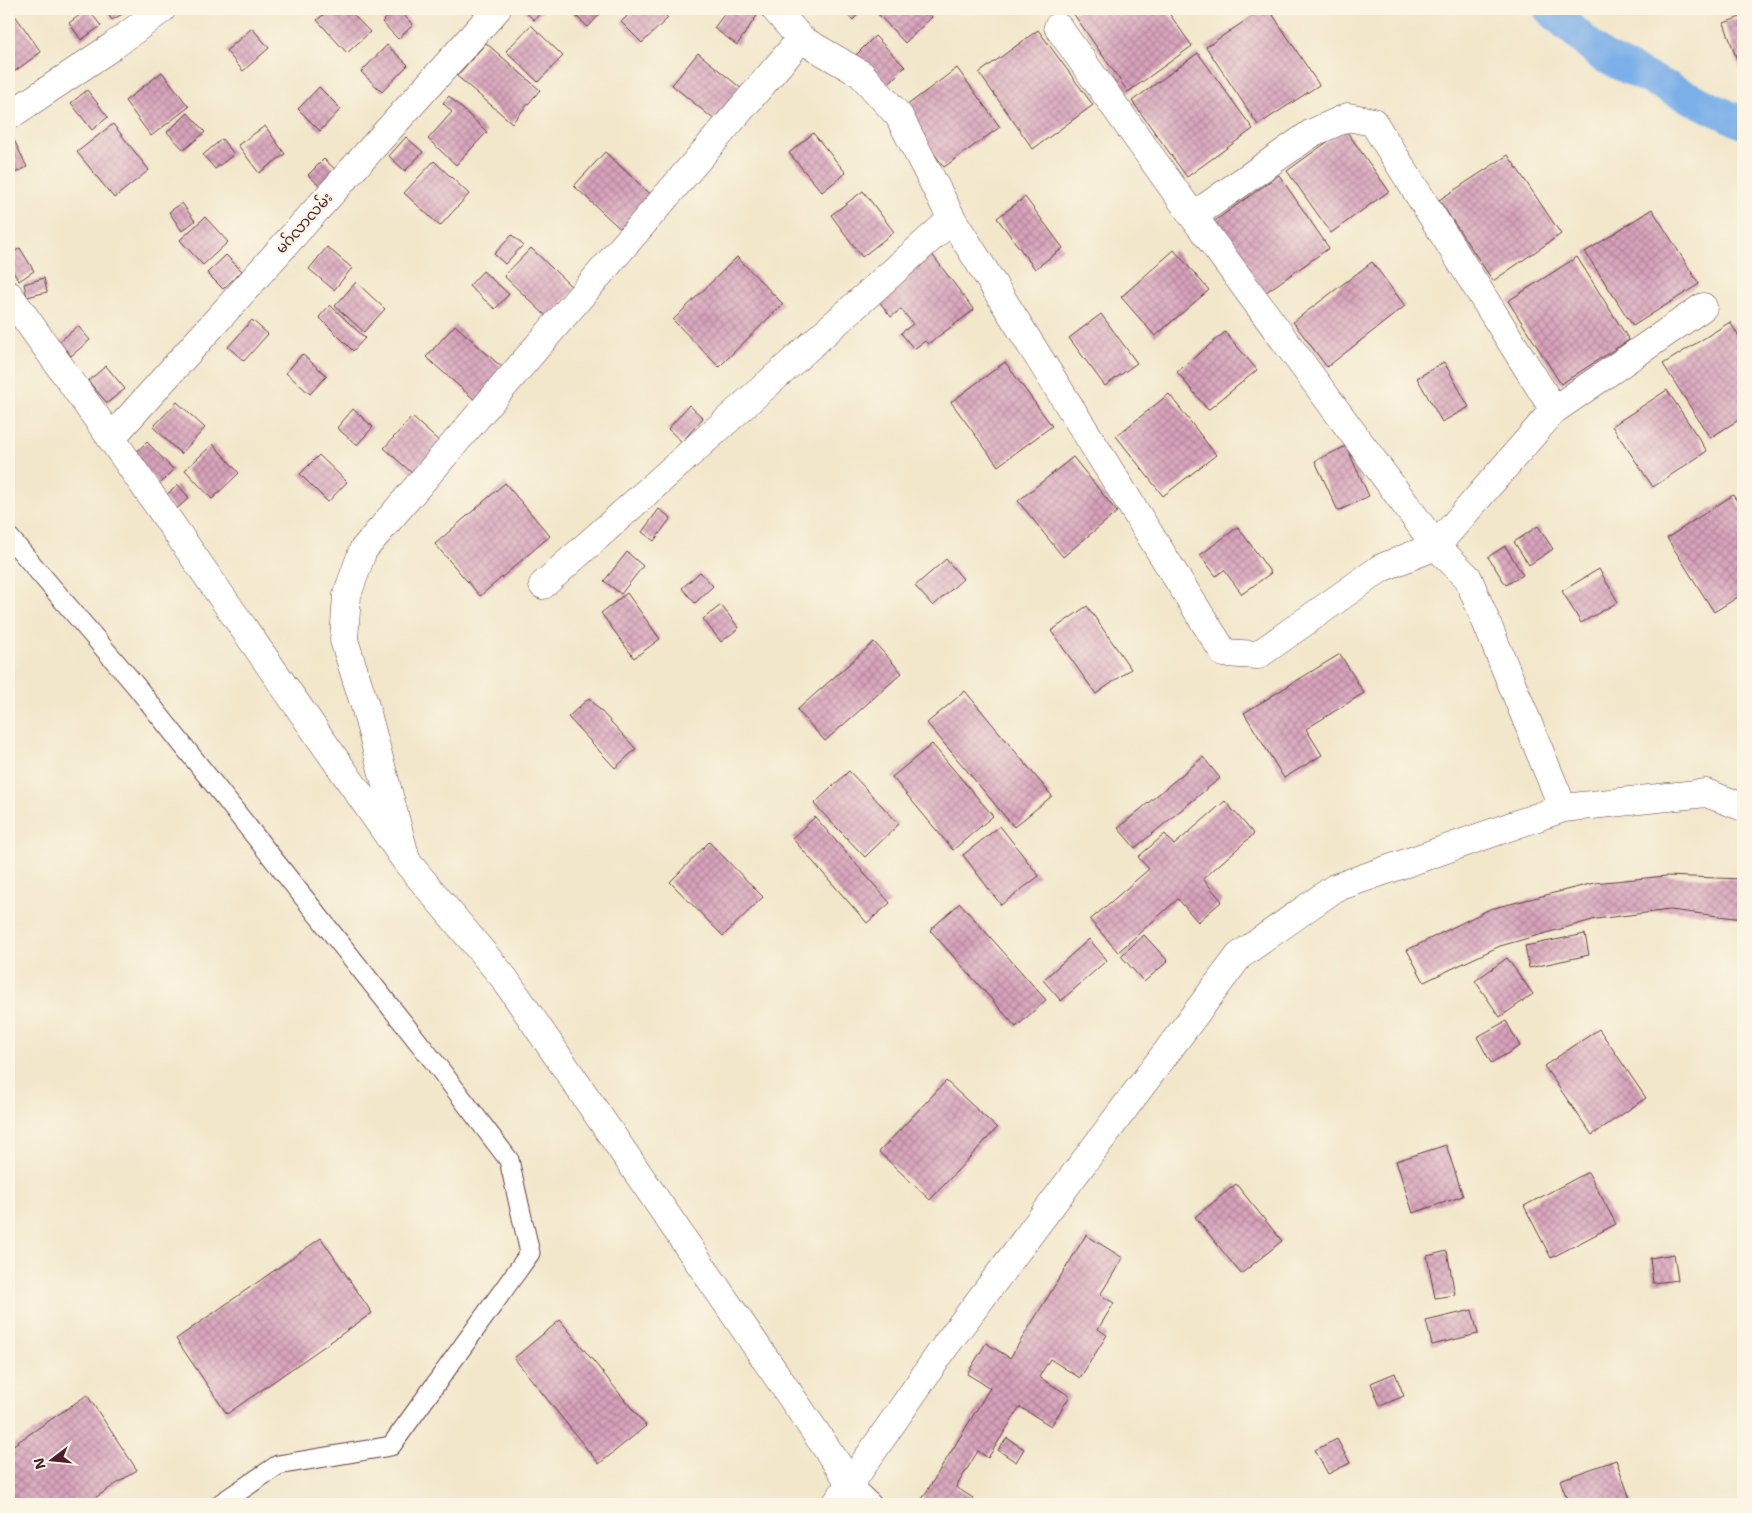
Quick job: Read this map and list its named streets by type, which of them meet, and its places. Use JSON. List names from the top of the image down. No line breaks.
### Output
{"streets":{"street":["မဂ်လာလမ်း"]},"north":"left"}
